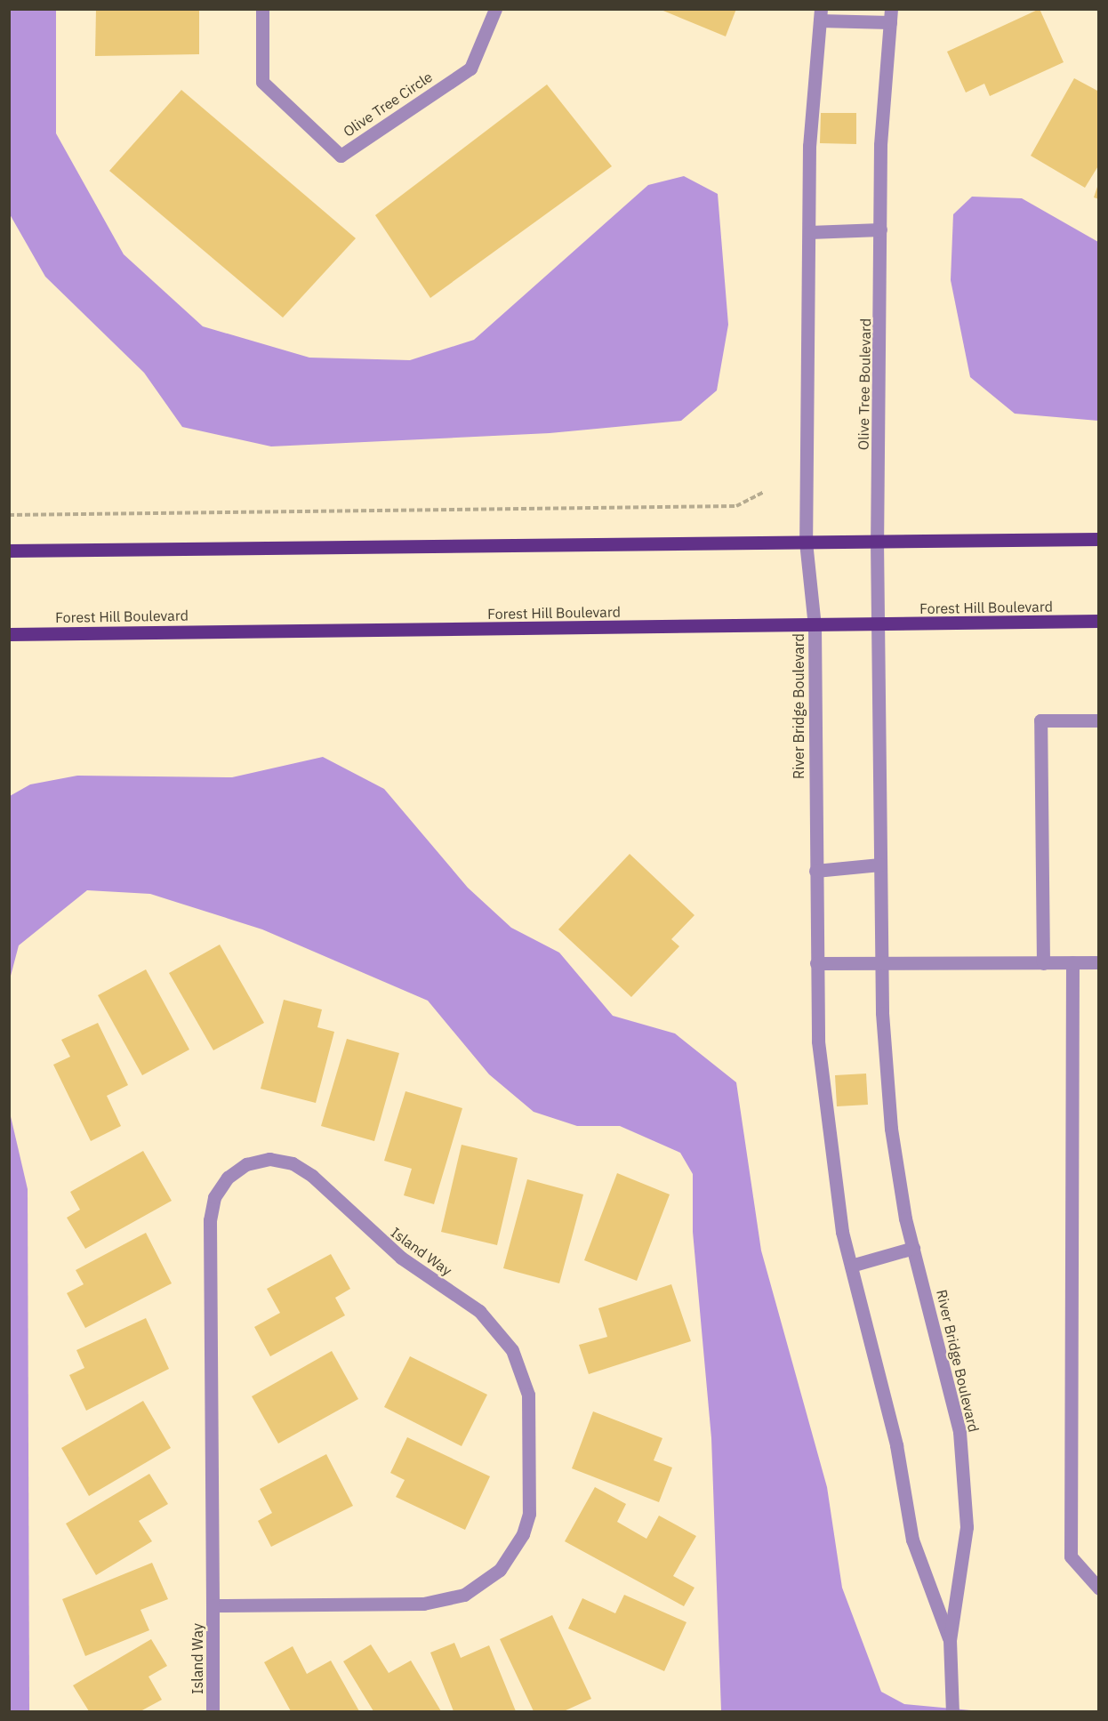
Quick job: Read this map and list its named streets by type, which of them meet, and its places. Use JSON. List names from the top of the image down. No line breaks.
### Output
{"streets":{"main road":["Forest Hill Boulevard"],"street":["Olive Tree Circle","Olive Tree Boulevard","River Bridge Boulevard","Island Way"]},"crossings":[["Olive Tree Boulevard","River Bridge Boulevard"],["Forest Hill Boulevard","River Bridge Boulevard"]]}
